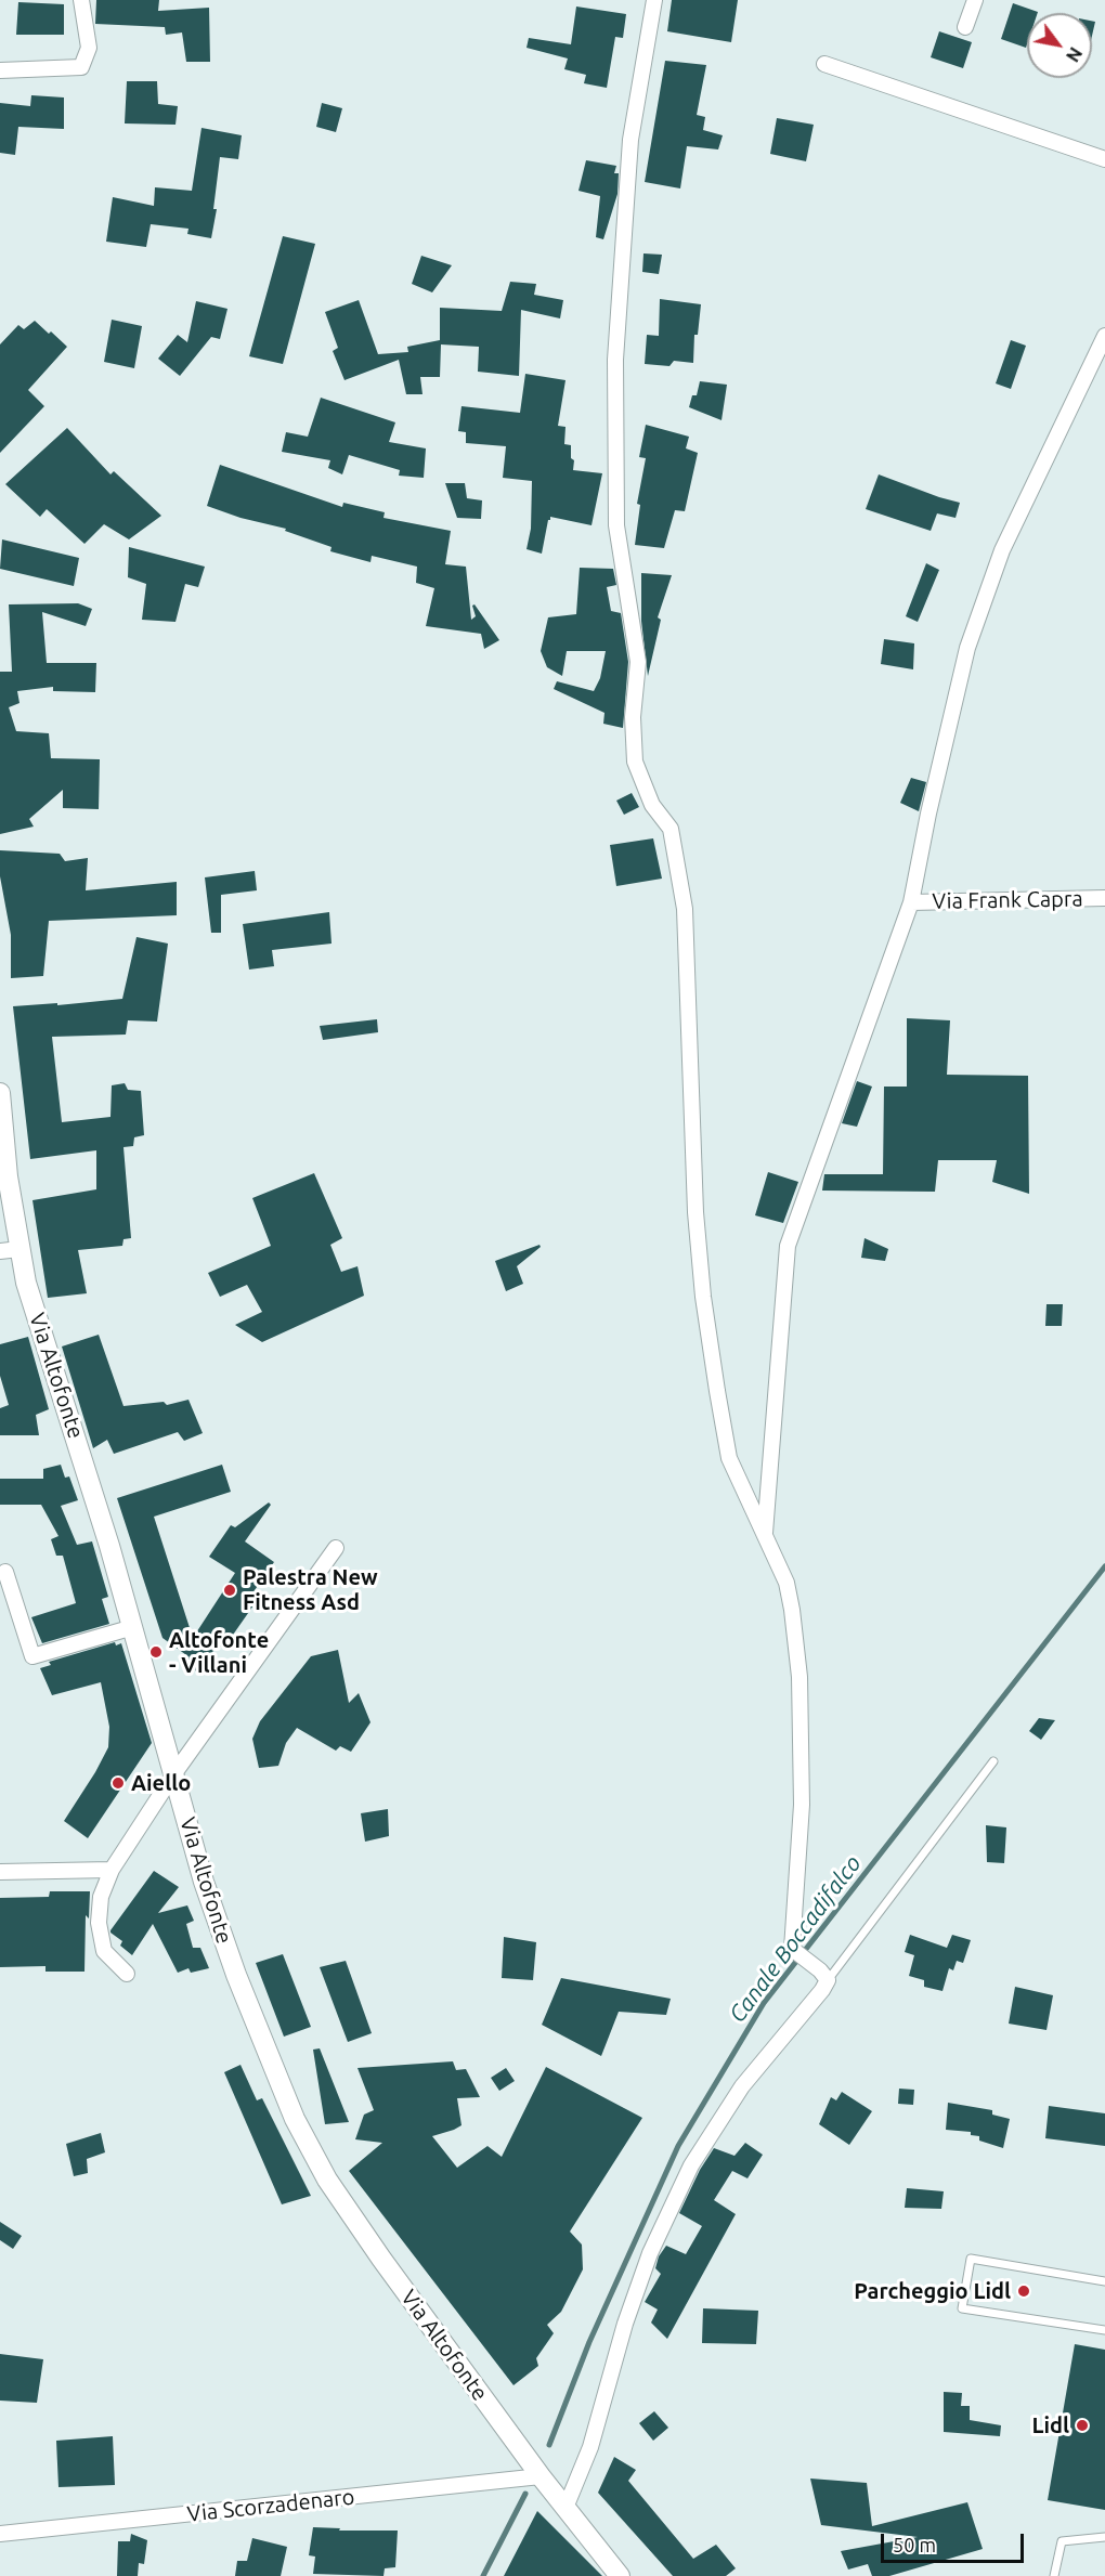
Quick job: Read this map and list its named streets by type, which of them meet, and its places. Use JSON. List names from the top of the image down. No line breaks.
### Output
{"streets":{"street":["Via Frank Capra","Via Altofonte","Via Scorzadenaro"]},"crossings":[["Via Altofonte","Via Scorzadenaro"]],"water":["Canale Boccadifalco"],"places":["Palestra New Fitness Asd","Altofonte - Villani","Aiello","Parcheggio Lidl","Lidl"],"scale_bar":"50 m","north":"bottom right"}
